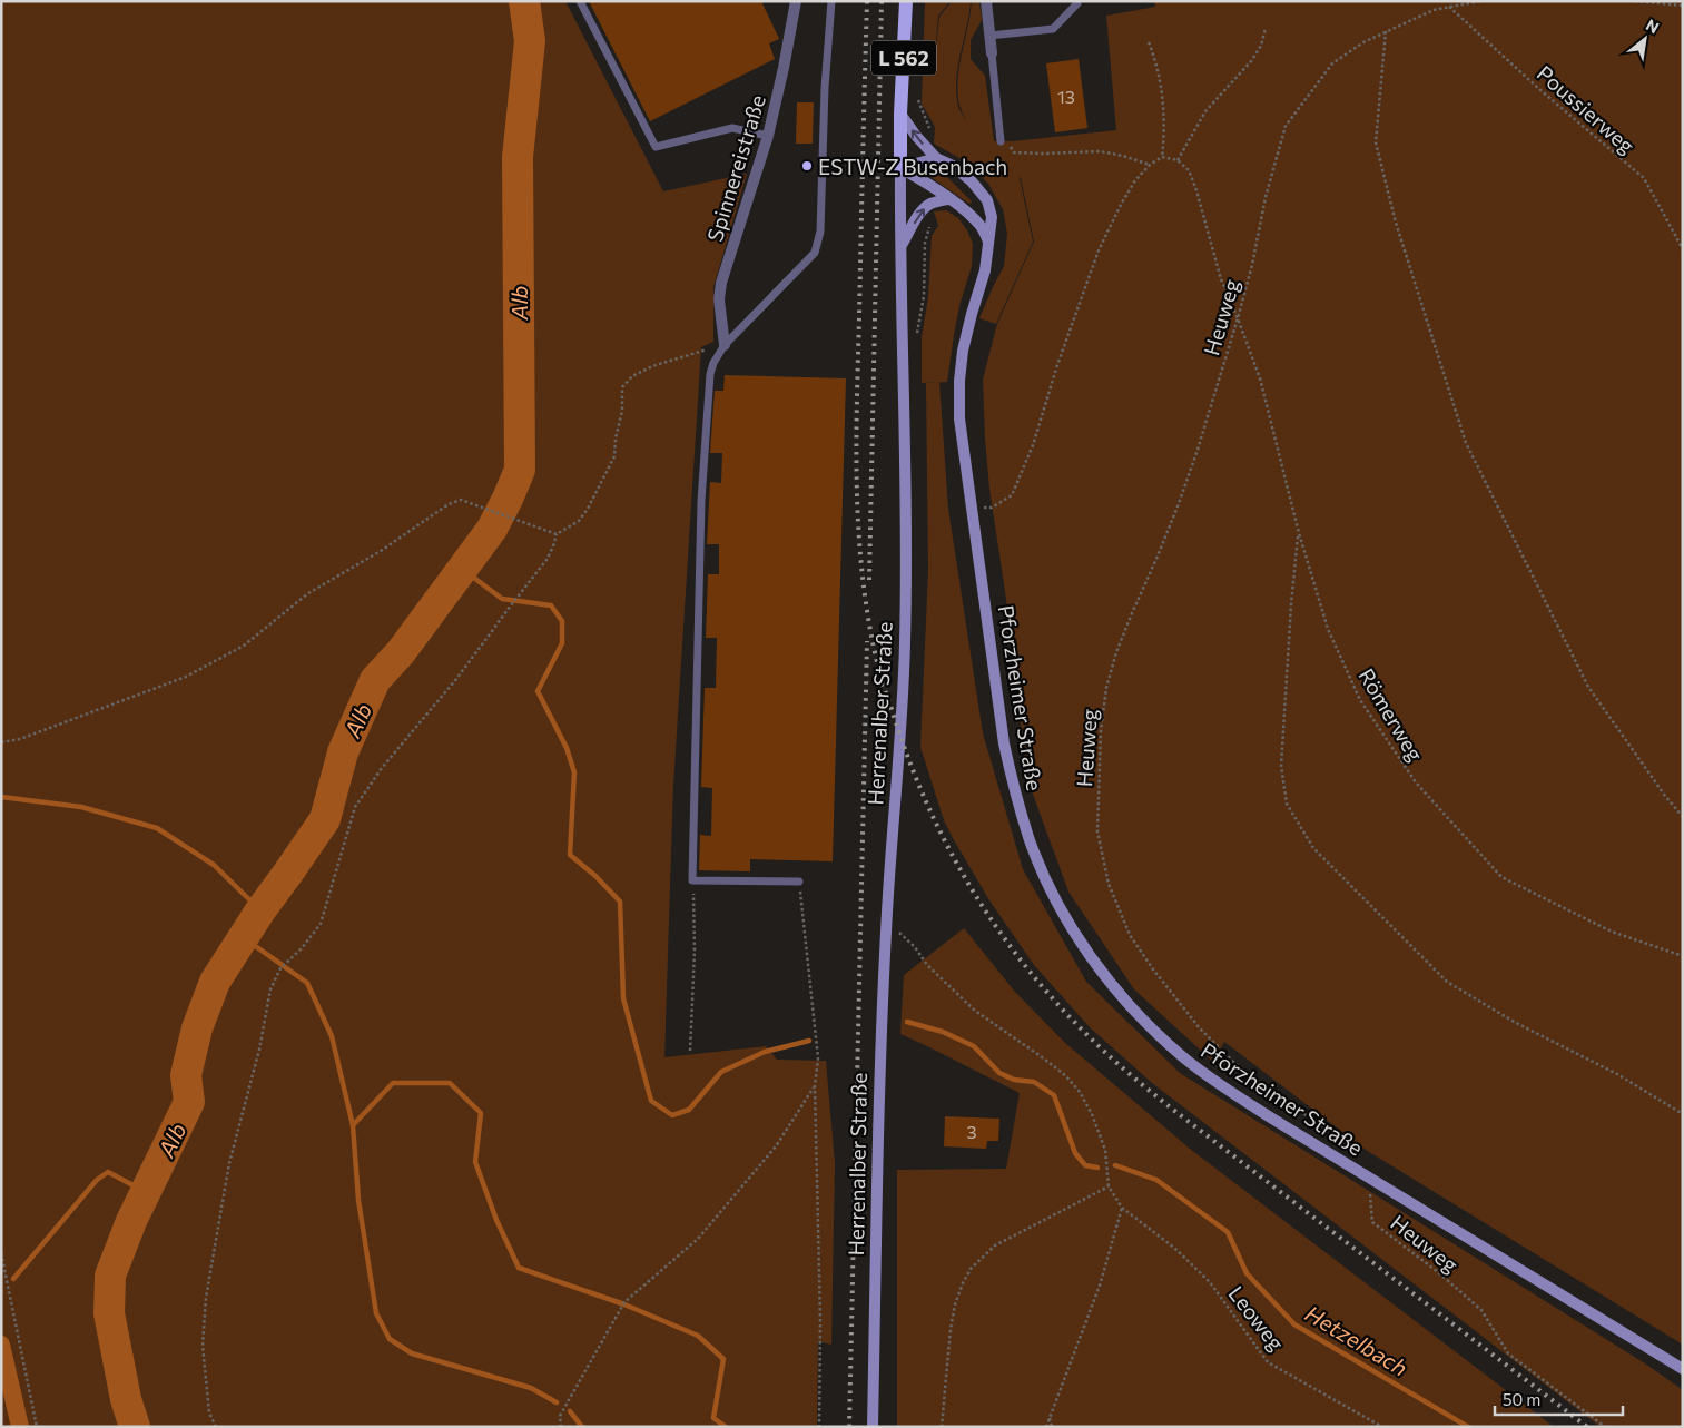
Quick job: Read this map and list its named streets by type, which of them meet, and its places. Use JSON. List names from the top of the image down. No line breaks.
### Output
{"streets":{"main road":["L 562","Pforzheimer Straße","Herrenalber Straße"],"street":["Spinnereistraße"],"path":["Poussierweg","Heuweg","Römerweg","Leoweg"]},"crossings":[["Poussierweg","Heuweg"],["Heuweg","Pforzheimer Straße"],["Heuweg","Römerweg"],["Pforzheimer Straße","Herrenalber Straße"]],"water":["Alb","Hetzelbach"],"places":["ESTW-Z Busenbach"],"house_numbers":["13","3"],"scale_bar":"50 m","north":"top right"}
